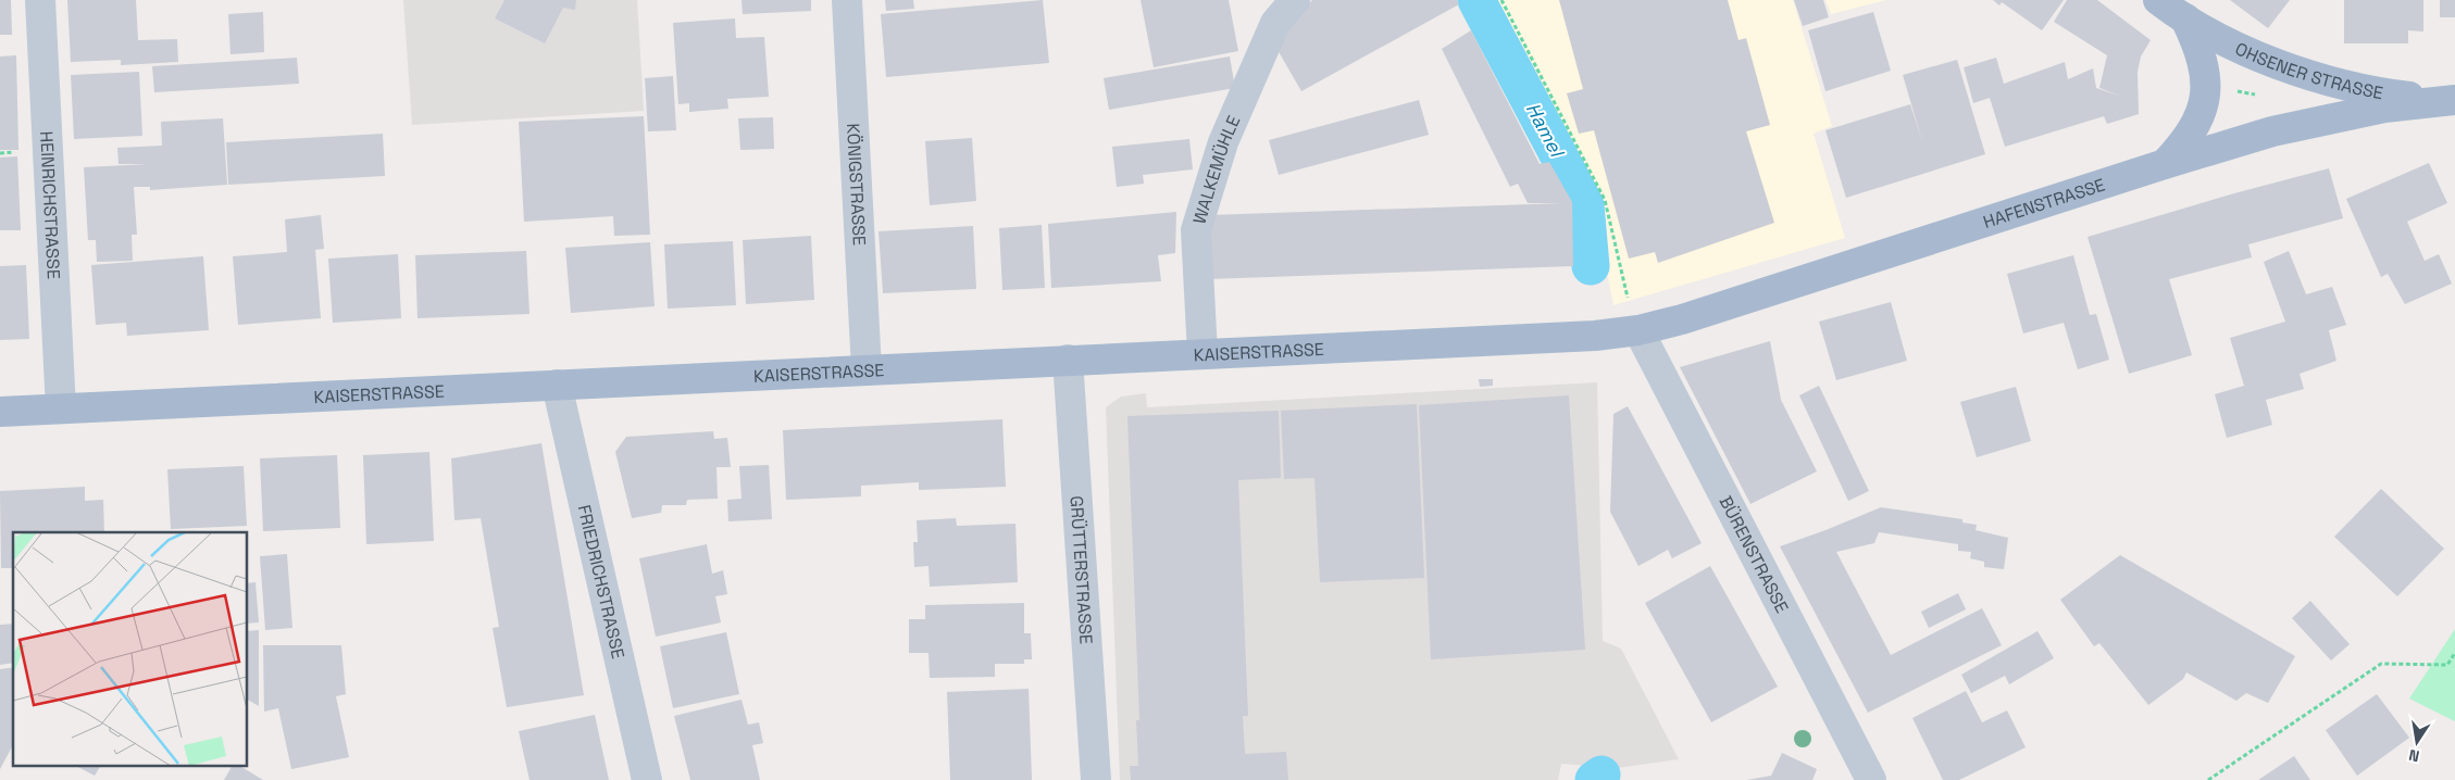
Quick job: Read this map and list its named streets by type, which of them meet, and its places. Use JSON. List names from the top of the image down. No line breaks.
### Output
{"streets":{"main road":["OHSENER STRASSE","HAFENSTRASSE","KAISERSTRASSE"],"street":["WALKEMÜHLE","KÖNIGSTRASSE","HEINRICHSTRASSE","BÜRENSTRASSE","GRÜTTERSTRASSE","FRIEDRICHSTRASSE"]},"crossings":[["OHSENER STRASSE","HAFENSTRASSE"],["WALKEMÜHLE","KAISERSTRASSE"],["KÖNIGSTRASSE","KAISERSTRASSE"],["HAFENSTRASSE","KAISERSTRASSE"],["HAFENSTRASSE","BÜRENSTRASSE"],["HEINRICHSTRASSE","KAISERSTRASSE"],["KAISERSTRASSE","BÜRENSTRASSE"],["KAISERSTRASSE","GRÜTTERSTRASSE"],["KAISERSTRASSE","FRIEDRICHSTRASSE"]],"water":["Hamel"],"north":"bottom"}
